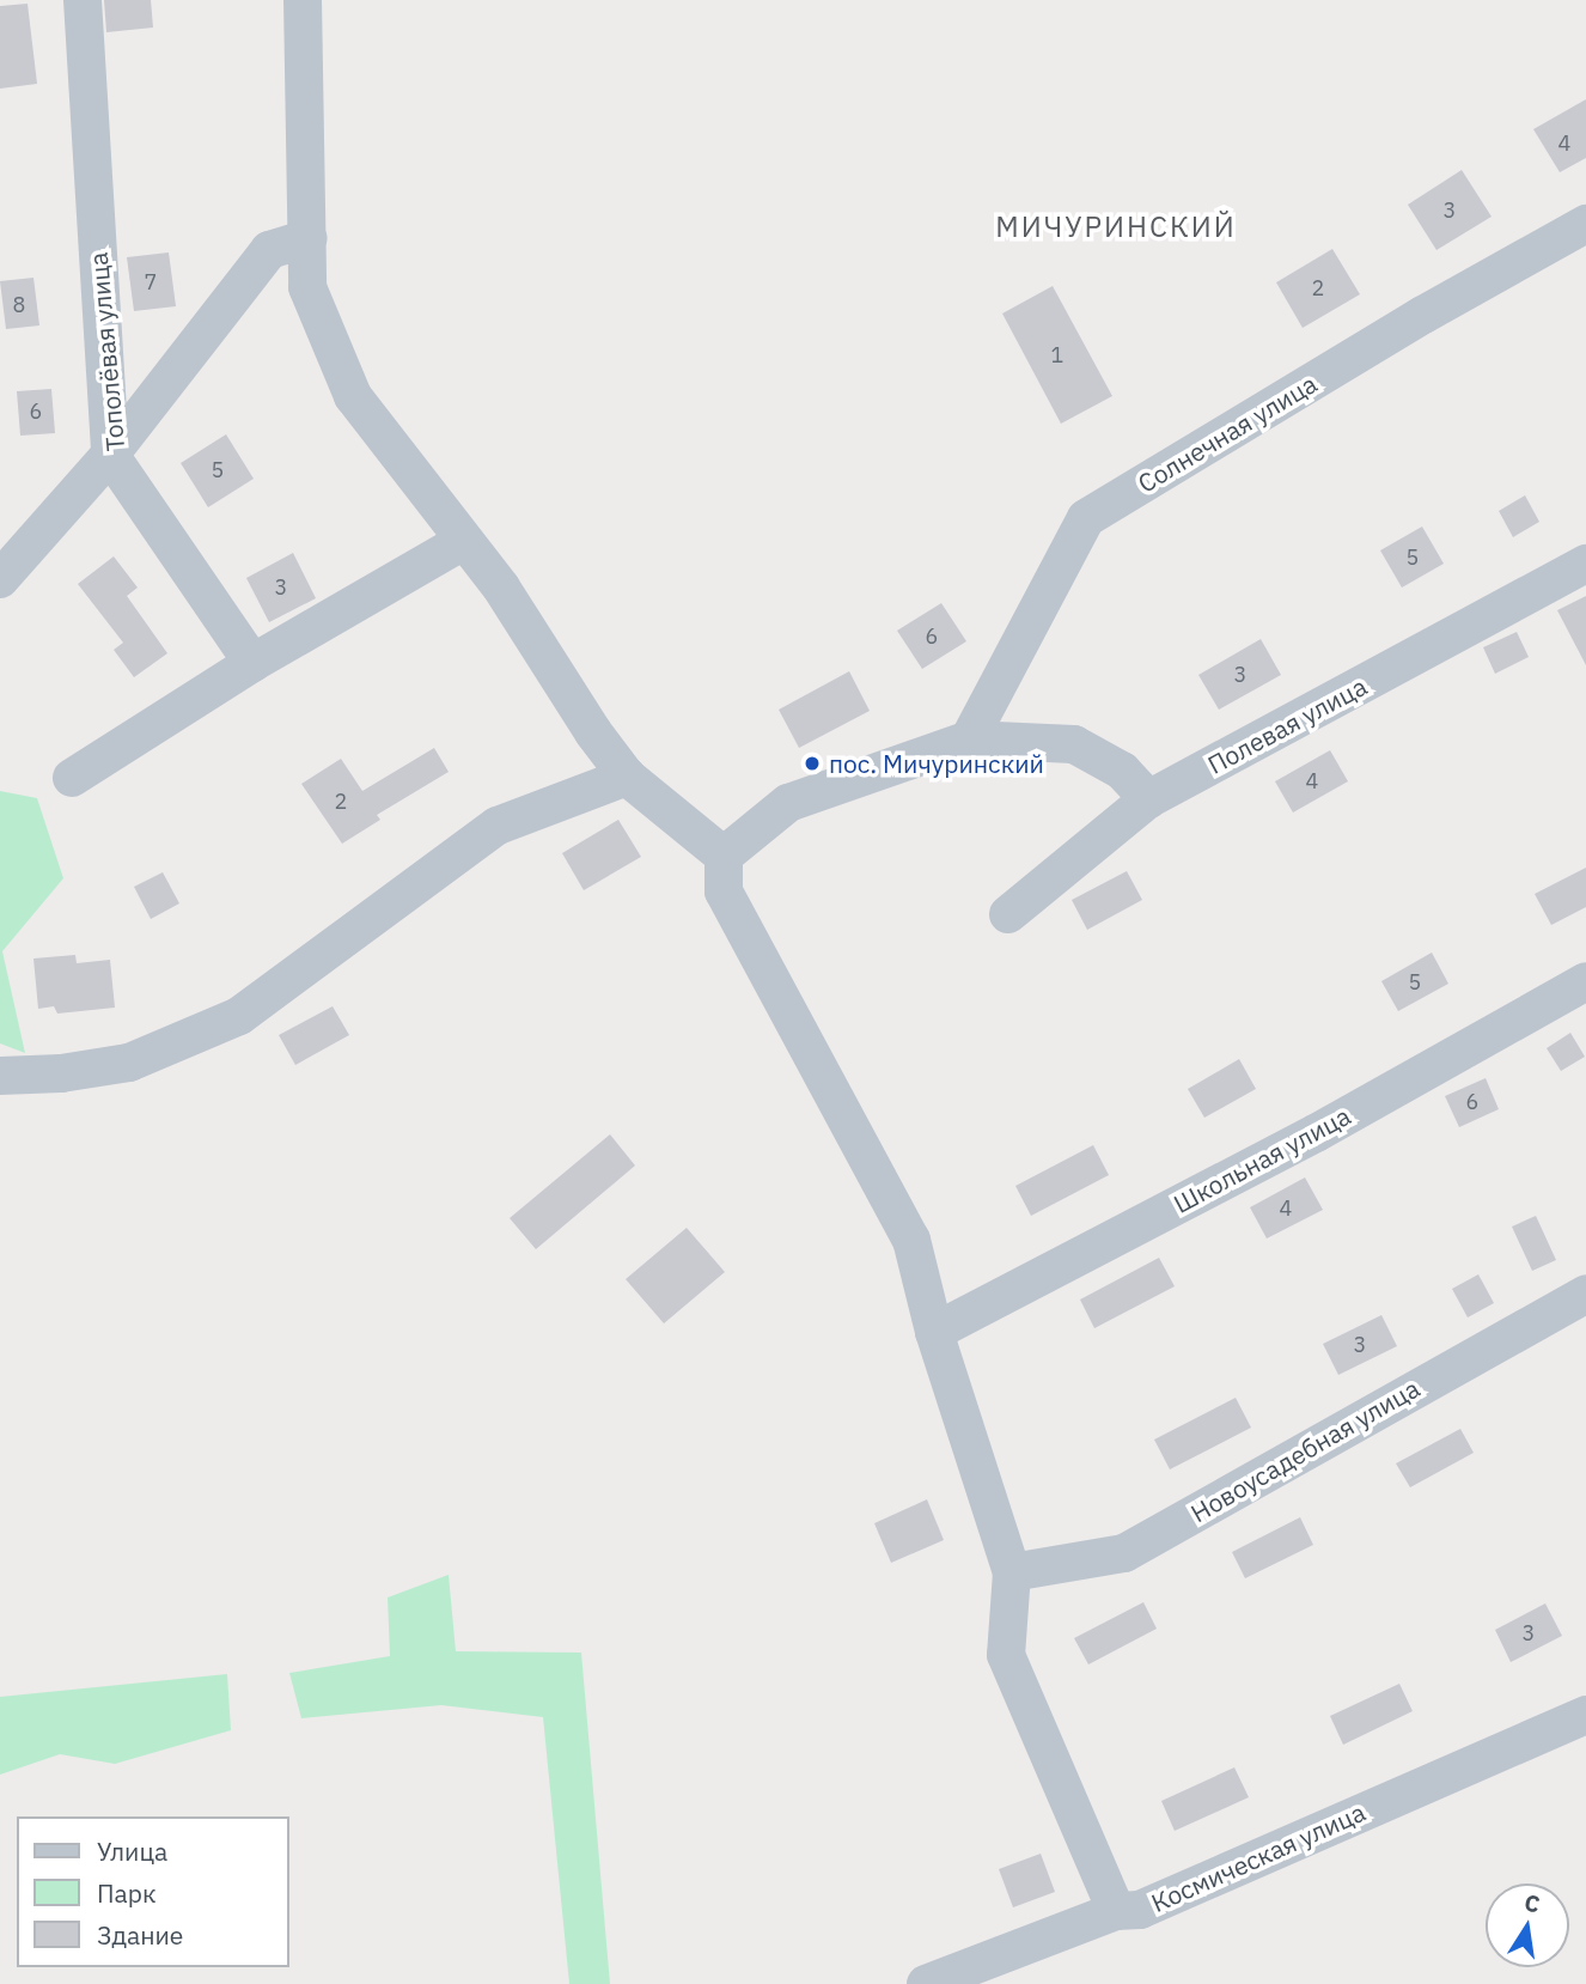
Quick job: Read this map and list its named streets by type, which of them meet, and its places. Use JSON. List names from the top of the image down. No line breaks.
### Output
{"streets":{"street":["Тополёвая улица","Солнечная улица","Полевая улица","Школьная улица","Новоусадебная улица","Космическая улица"]},"districts":["МИЧУРИНСКИЙ"],"places":["пос. Мичуринский"],"house_numbers":["4","3","7","2","8","1","6","5","5","3","6","3","4","2","5","6","4","3","3"],"legend":["Улица","Парк","Здание"],"north":"top"}
